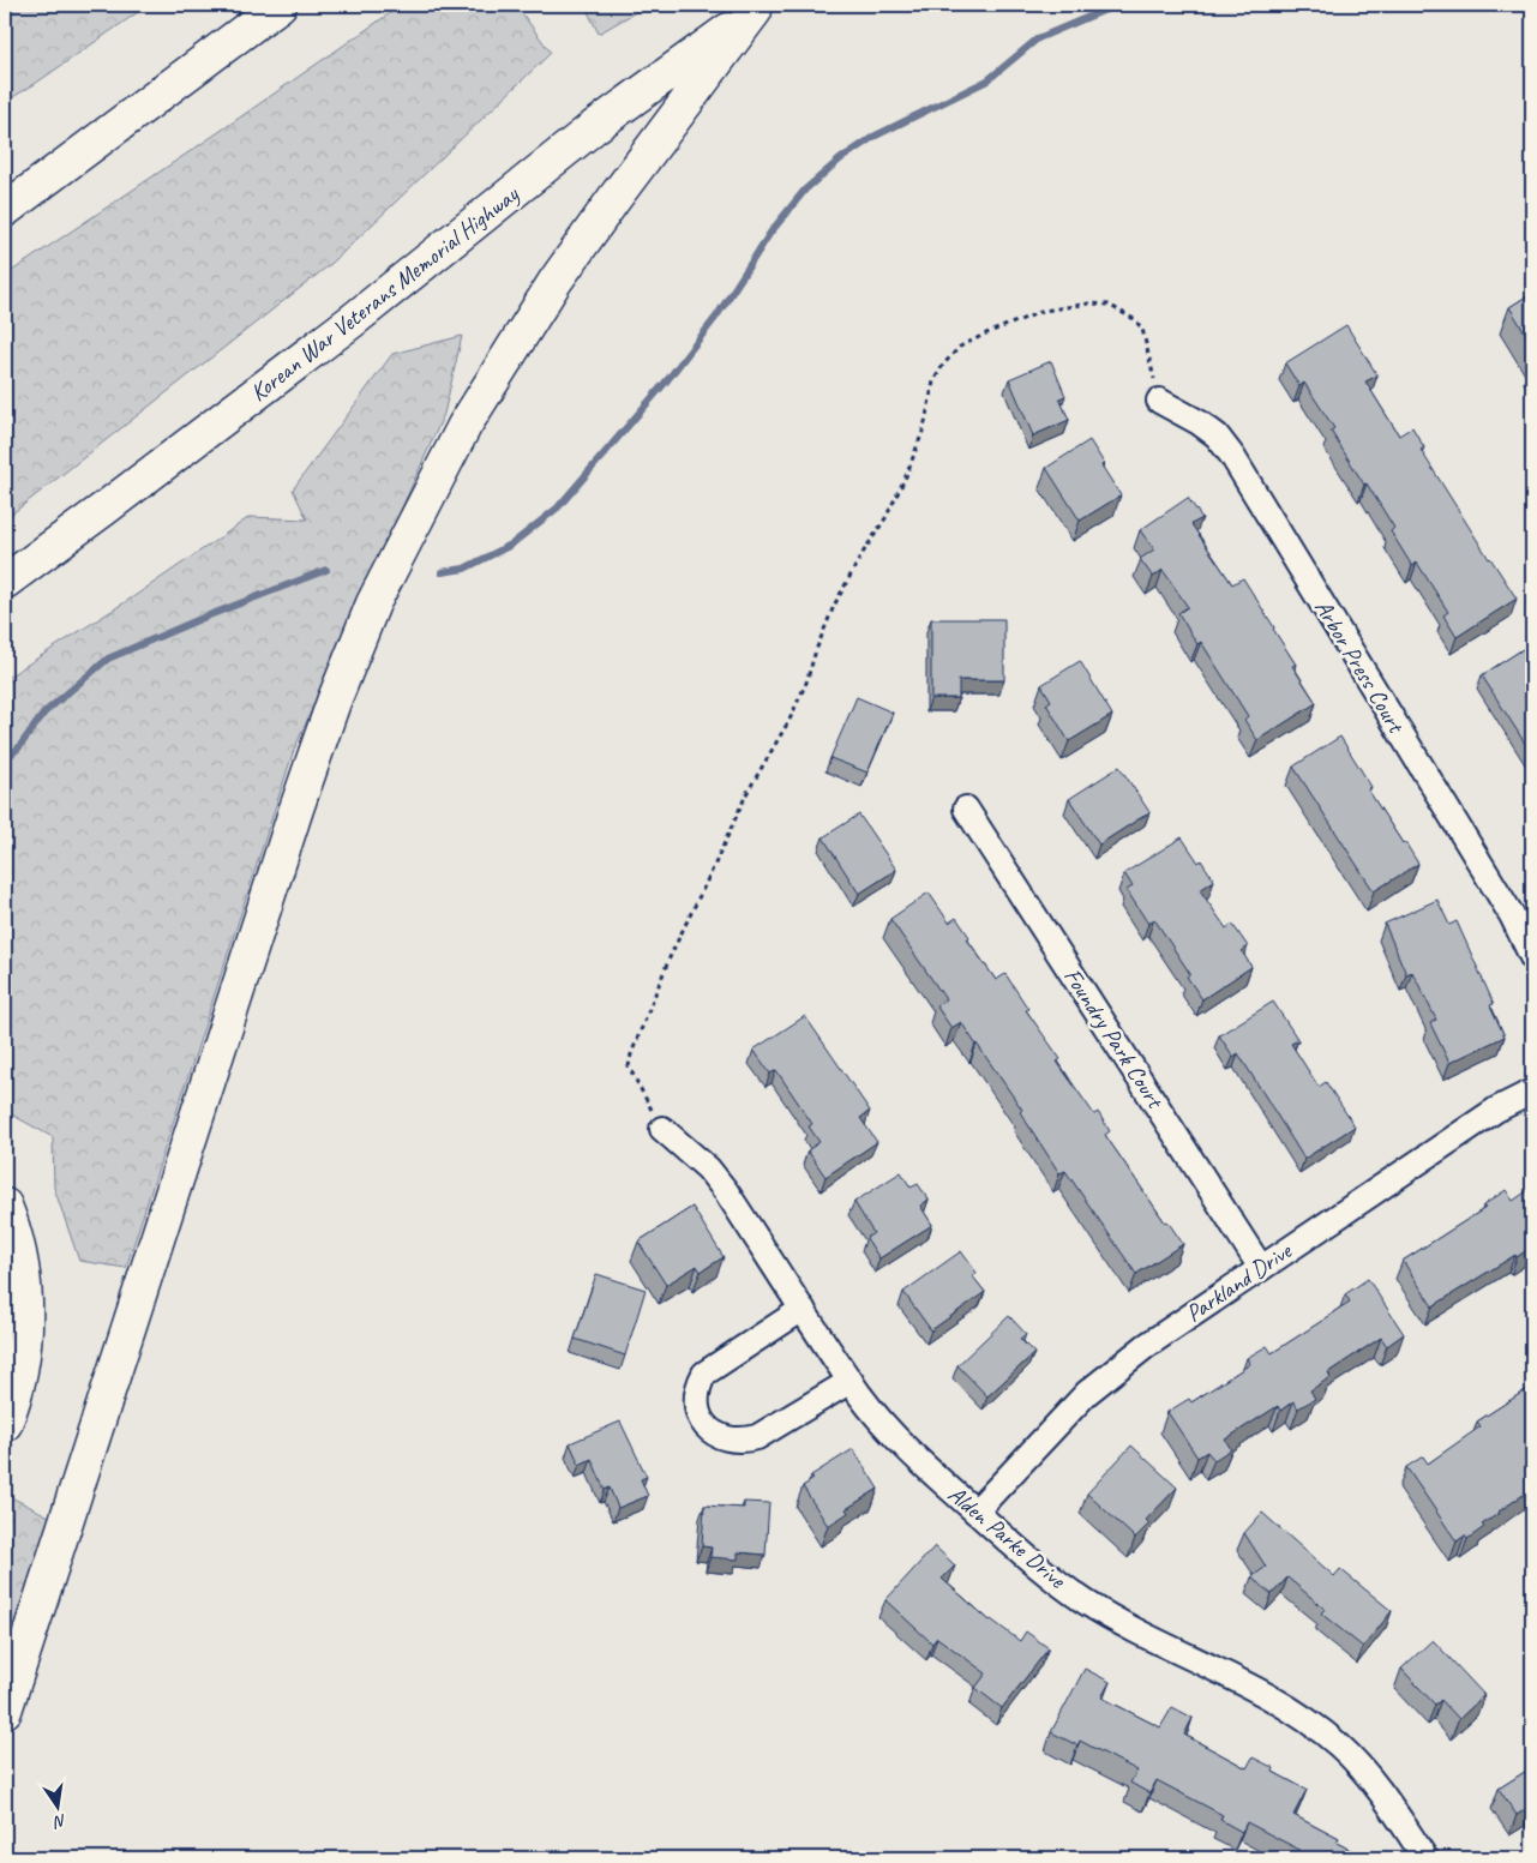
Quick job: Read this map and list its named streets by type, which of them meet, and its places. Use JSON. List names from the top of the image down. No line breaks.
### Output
{"streets":{"highway":["Korean War Veterans Memorial Highway"],"street":["Arbor Press Court","Foundry Park Court","Parkland Drive","Alden Parke Drive"]},"crossings":[["Foundry Park Court","Parkland Drive"],["Parkland Drive","Alden Parke Drive"]],"north":"bottom"}
